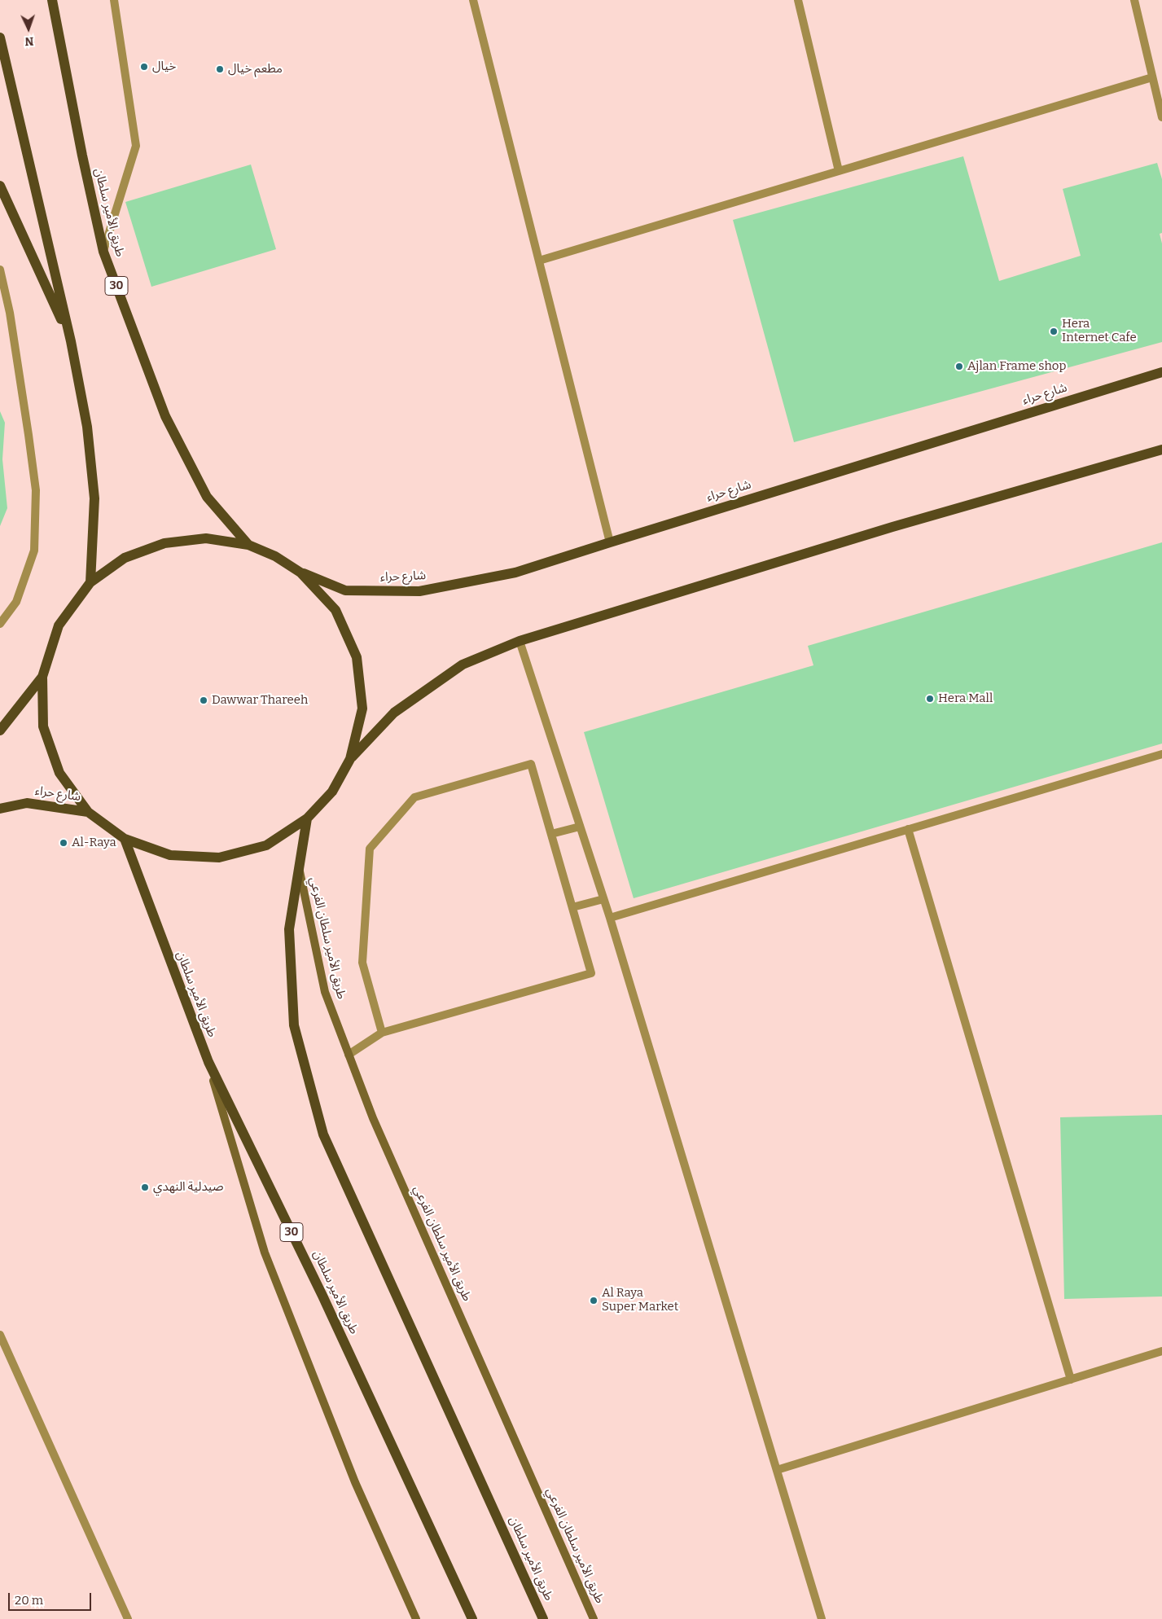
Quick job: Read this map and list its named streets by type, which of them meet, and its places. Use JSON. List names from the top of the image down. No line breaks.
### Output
{"streets":{"main road":["طريق الأمير سلطان","30","شارع حراء","طريق الأمير سلطان الفرعي"]},"crossings":[["طريق الأمير سلطان","طريق الأمير سلطان الفرعي"]],"places":["خيال","مطعم خيال","Hera Internet Cafe","Ajlan Frame shop","Hera Mall","Dawwar Thareeh","Al-Raya","صيدلية النهدي","Al Raya Super Market"],"scale_bar":"20 m","north":"bottom"}
